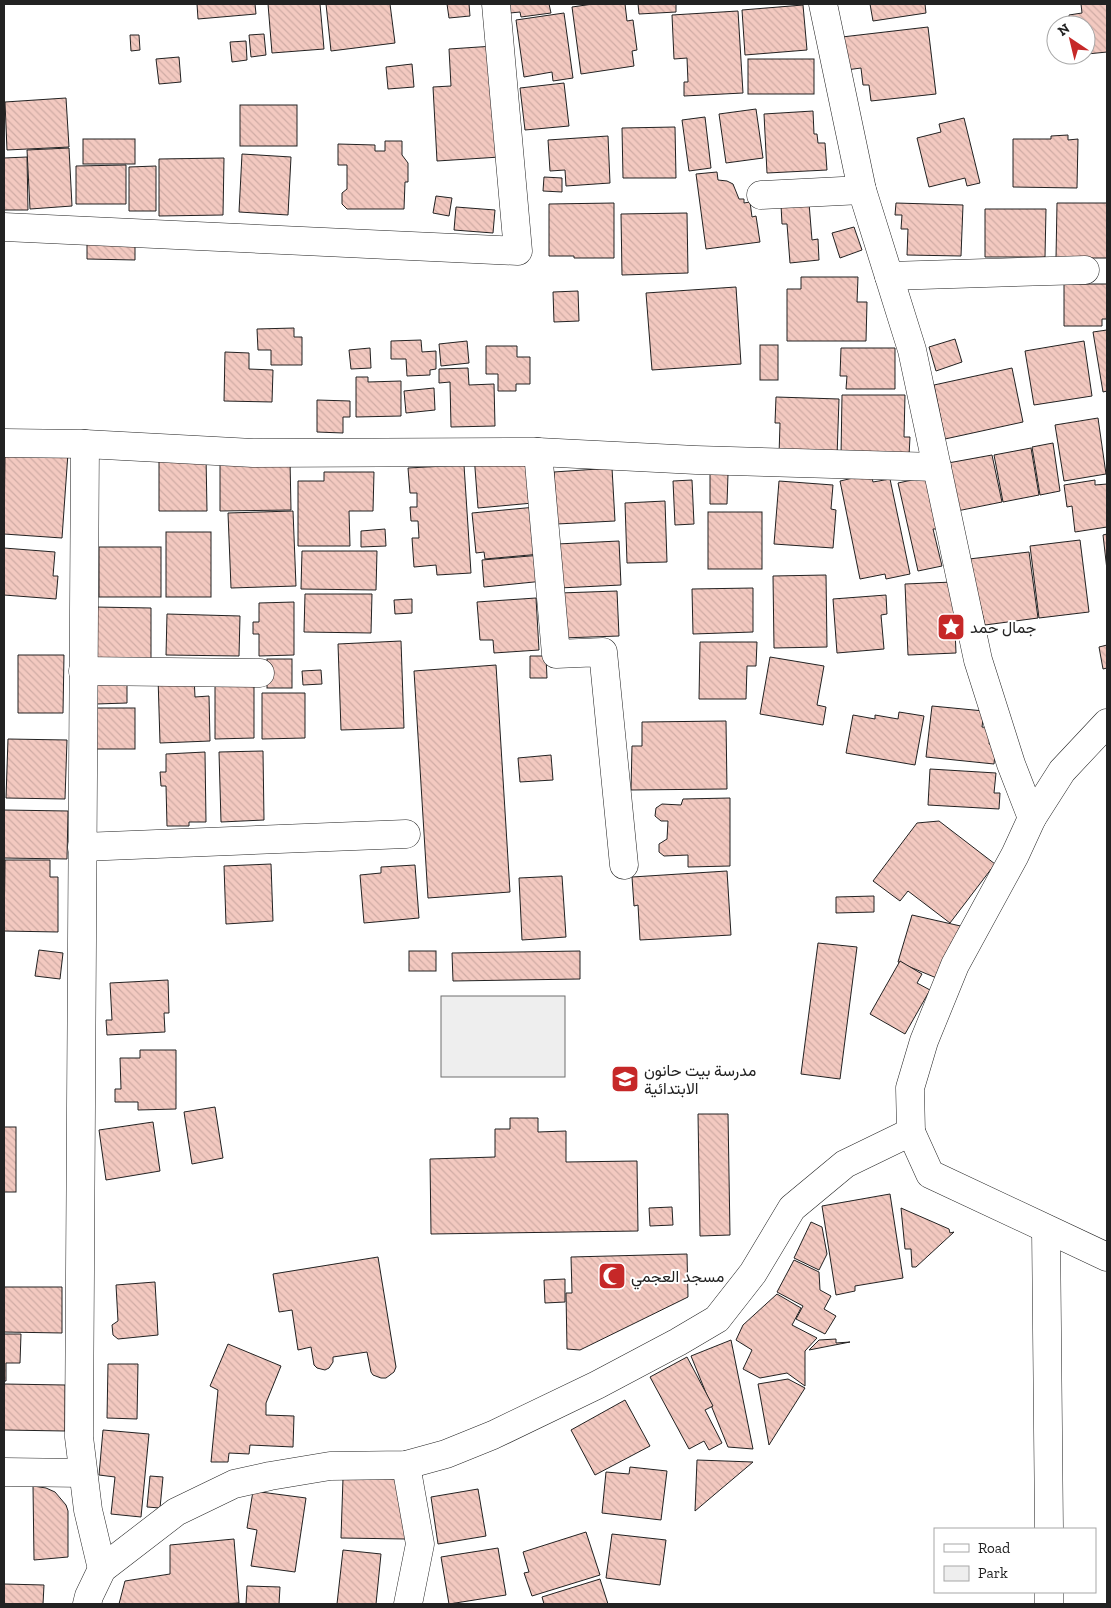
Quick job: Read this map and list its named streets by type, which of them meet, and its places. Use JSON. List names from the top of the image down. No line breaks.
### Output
{"places":{"place":["جمال حمد"],"school or university":["مدرسة بيت حانون الابتدائية"],"mosque":["مسجد العجمي"]},"legend":["Road","Park"],"north":"top left"}
